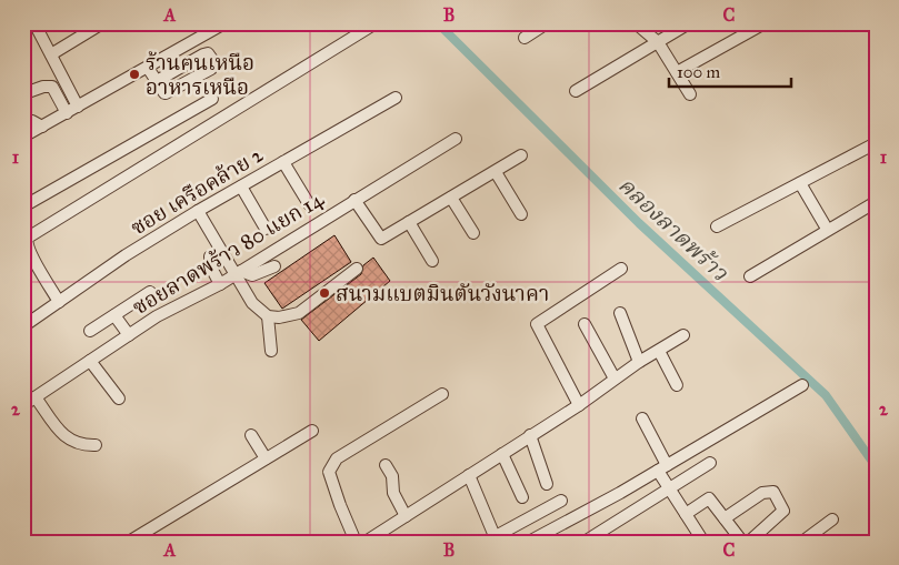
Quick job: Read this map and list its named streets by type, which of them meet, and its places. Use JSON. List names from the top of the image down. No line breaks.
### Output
{"streets":{"street":["ซอย เครือคล้าย 2","ซอยลาดพร้าว 80 แยก 14"]},"water":["คลองลาดพร้าว"],"places":["ร้านฅนเหนือ อาหารเหนือ","สนามแบตมินตันวังนาคา"],"scale_bar":"100 m","grid":{"columns":["A","B","C"],"rows":["1","2"]}}
